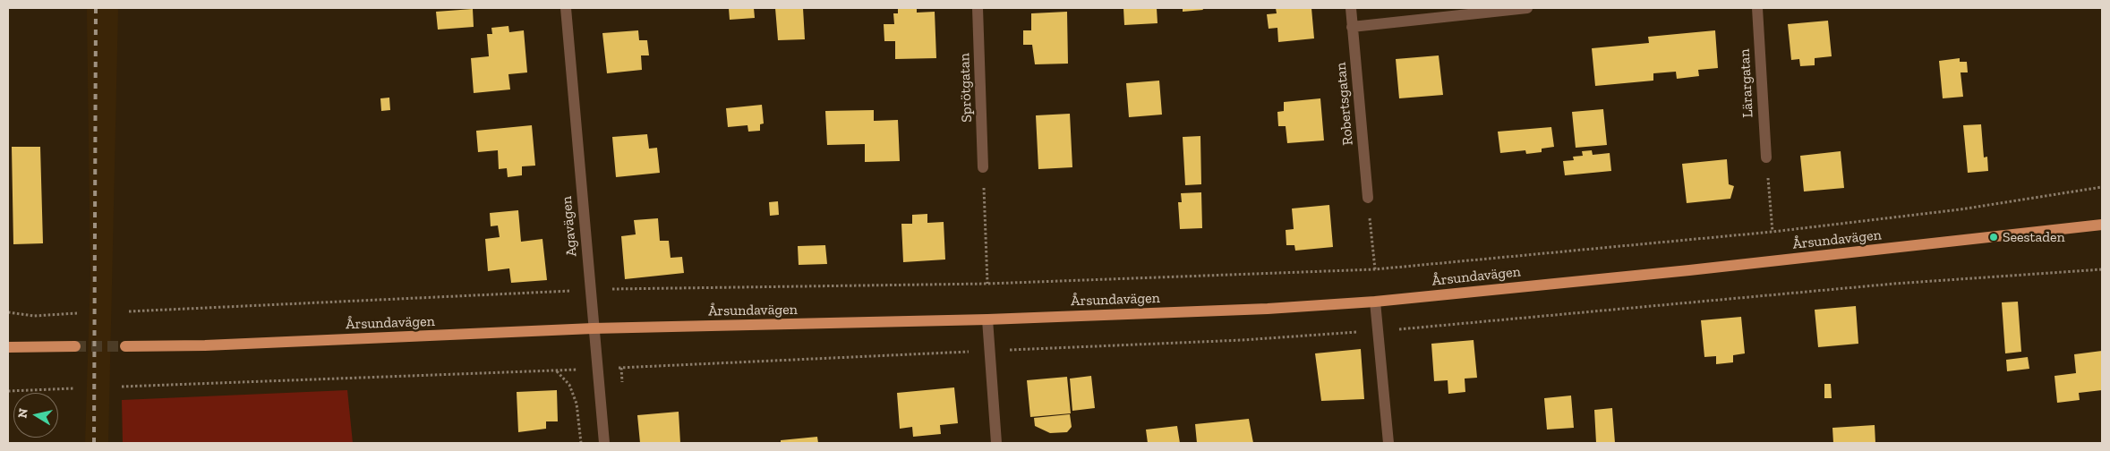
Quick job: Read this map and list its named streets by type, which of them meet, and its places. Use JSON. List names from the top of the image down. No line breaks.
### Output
{"streets":{"main road":["Årsundavägen"],"street":["Lärargatan","Sprötgatan","Robertsgatan","Agavägen"]},"crossings":[["Agavägen","Årsundavägen"]],"places":["Seestaden"],"north":"left"}
